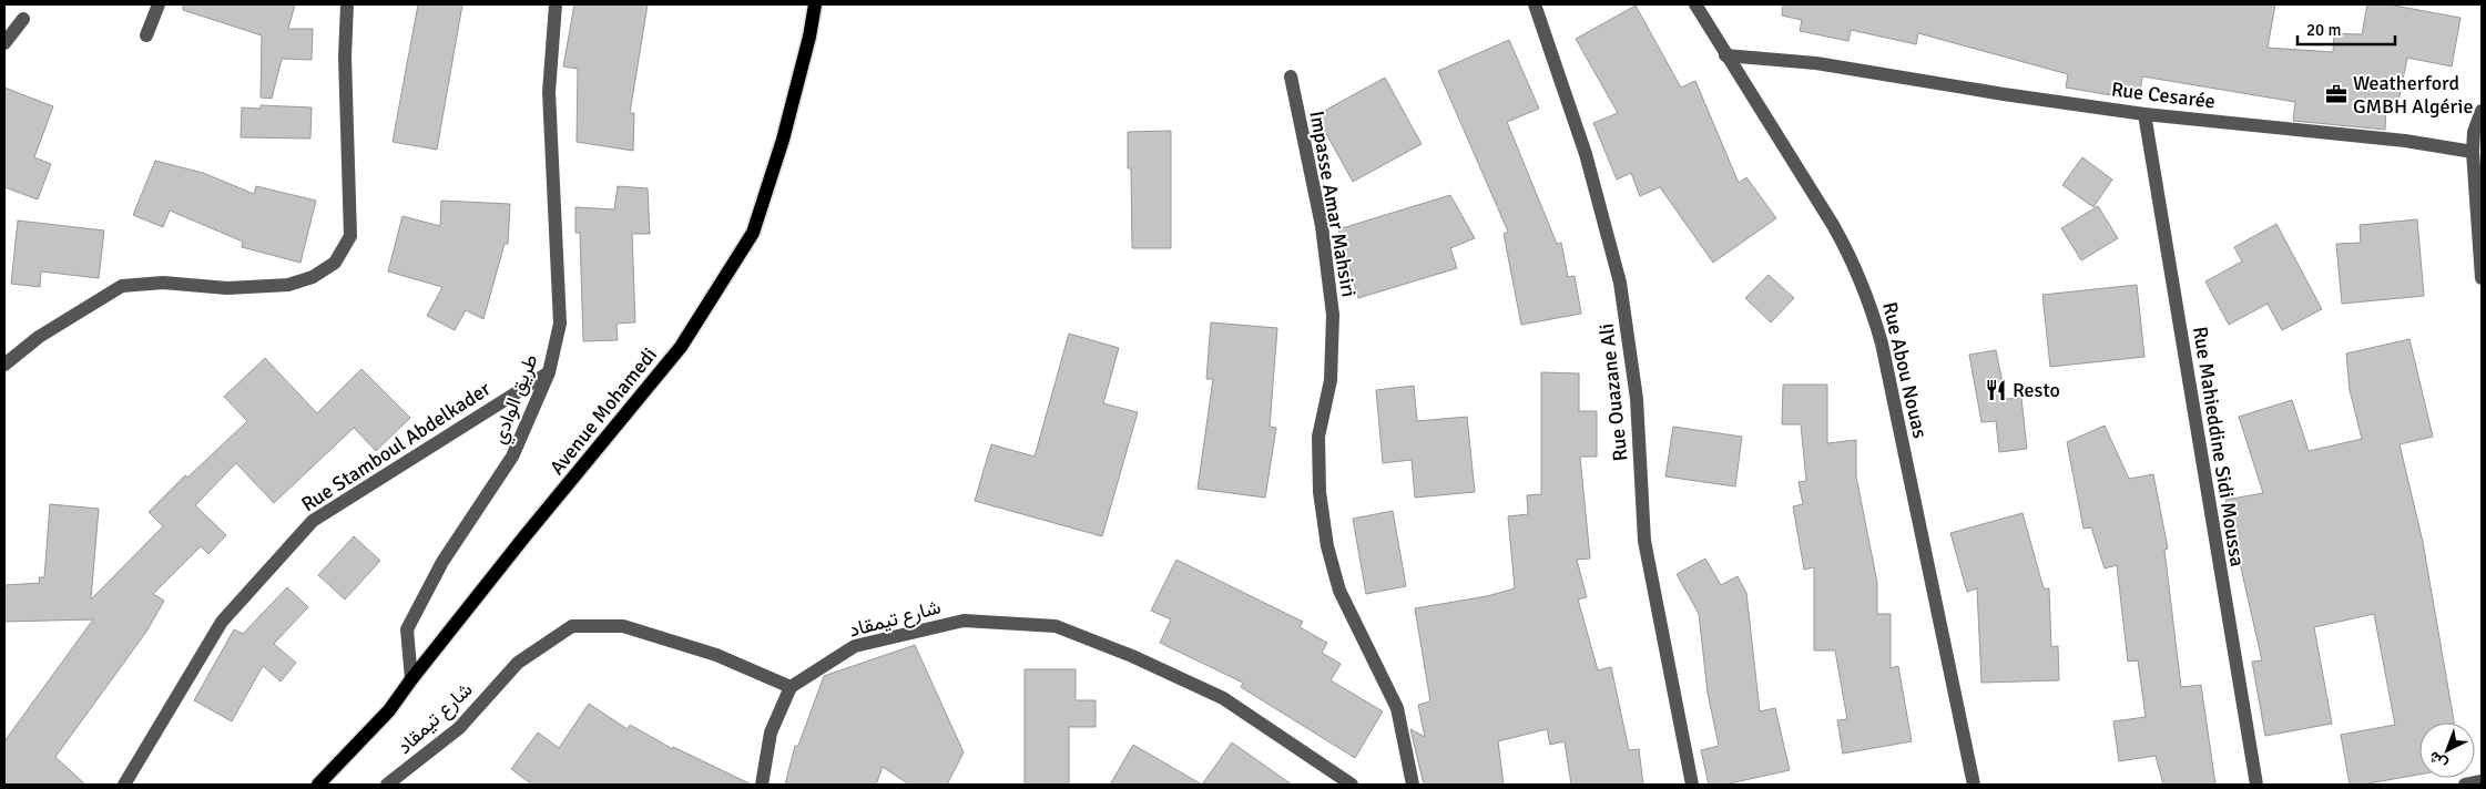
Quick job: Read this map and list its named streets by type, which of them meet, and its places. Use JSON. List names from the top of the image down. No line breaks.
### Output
{"streets":{"main road":["Avenue Mohamedi"],"street":["Rue Cesarée","Impasse Amar Mahsiri","Rue Abou Nouas","Rue Ouazane Ali","طريق الوادي","Rue Stamboul Abdelkader","Rue Mahieddine Sidi Moussa","شارع تيمقاد"]},"crossings":[["Rue Cesarée","Rue Abou Nouas"],["Rue Cesarée","Rue Mahieddine Sidi Moussa"],["طريق الوادي","Avenue Mohamedi"],["طريق الوادي","Rue Stamboul Abdelkader"]],"places":{"office":["Weatherford GMBH Algérie"],"restaurant":["Resto"]},"scale_bar":"20 m","north":"bottom left"}
